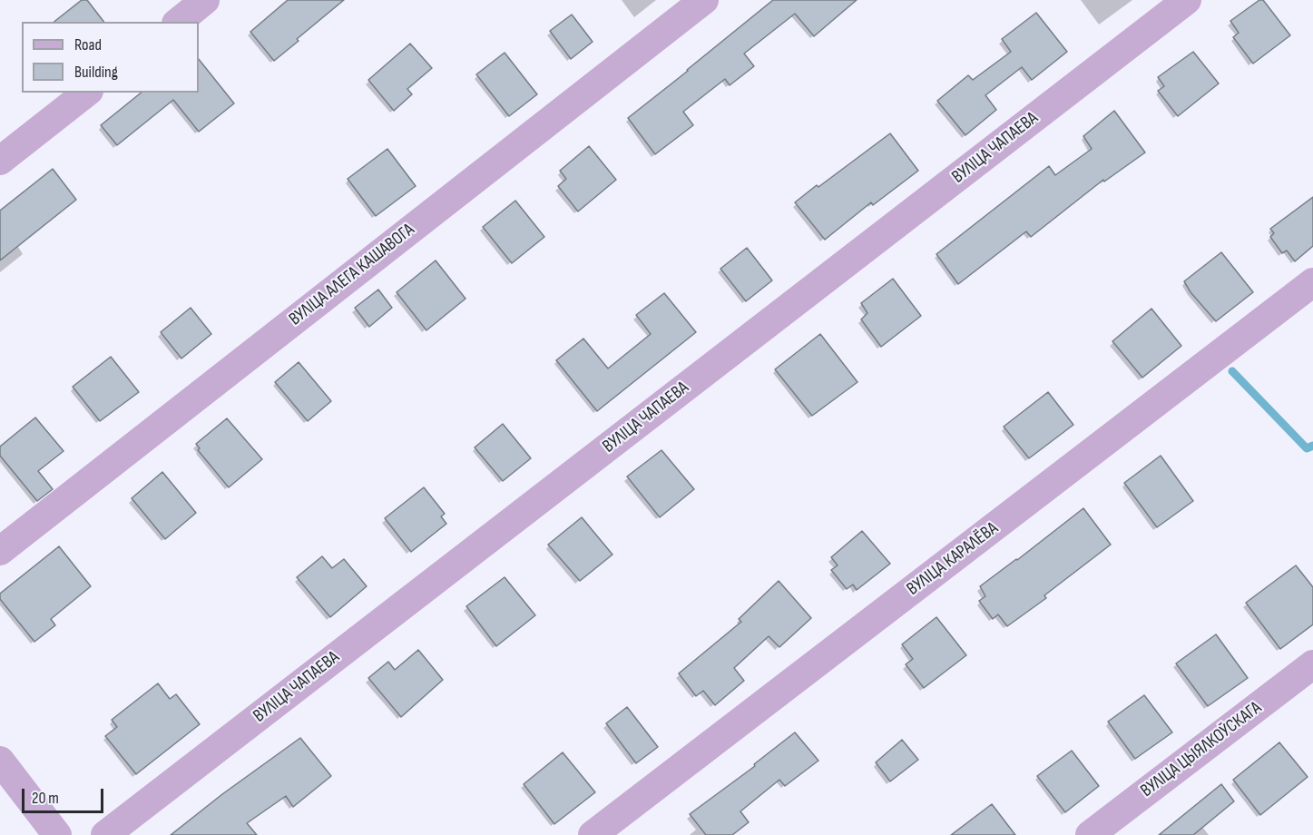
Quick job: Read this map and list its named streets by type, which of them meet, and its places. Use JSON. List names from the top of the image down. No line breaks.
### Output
{"streets":{"street":["ВУЛІЦА ЧАПАЕВА","ВУЛІЦА АЛЕГА КАШАВОГА","ВУЛІЦА КАРАЛЁВА","ВУЛІЦА ЦЫЯЛКОЎСКАГА"]},"legend":["Road","Building"],"scale_bar":"20 m"}
